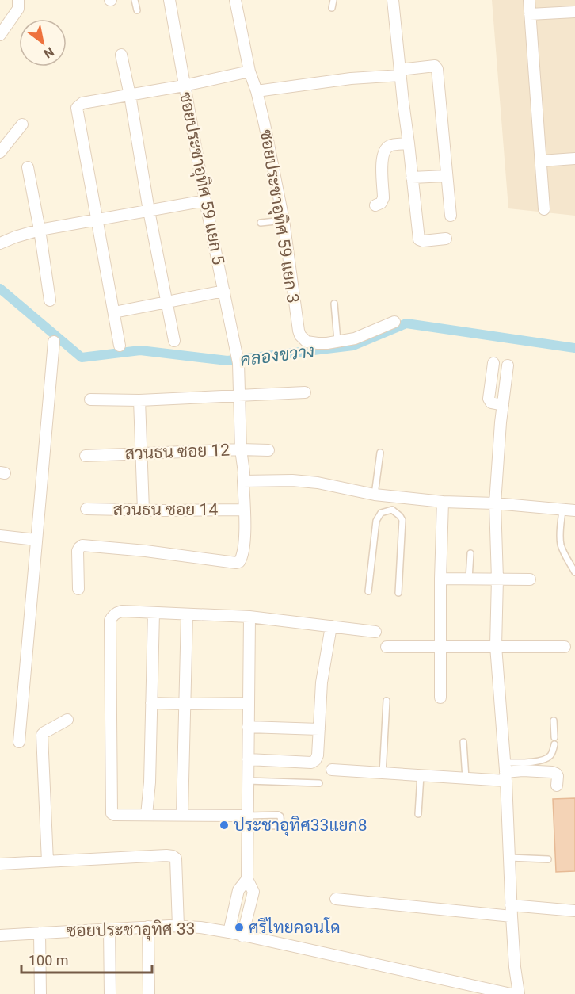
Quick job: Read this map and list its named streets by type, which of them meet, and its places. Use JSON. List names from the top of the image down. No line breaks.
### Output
{"streets":{"street":["ซอยประชาอุทิศ 59 แยก 5","ซอยประชาอุทิศ 59 แยก 3","สวนธน ซอย 12","สวนธน ซอย 14","ซอยประชาอุทิศ 33"]},"crossings":[["ซอยประชาอุทิศ 59 แยก 5","สวนธน ซอย 12"],["ซอยประชาอุทิศ 59 แยก 5","สวนธน ซอย 14"]],"water":["คลองขวาง"],"places":["ประชาอุทิศ33แยก8","ศรีไทยคอนโด"],"scale_bar":"100 m","north":"bottom right"}
